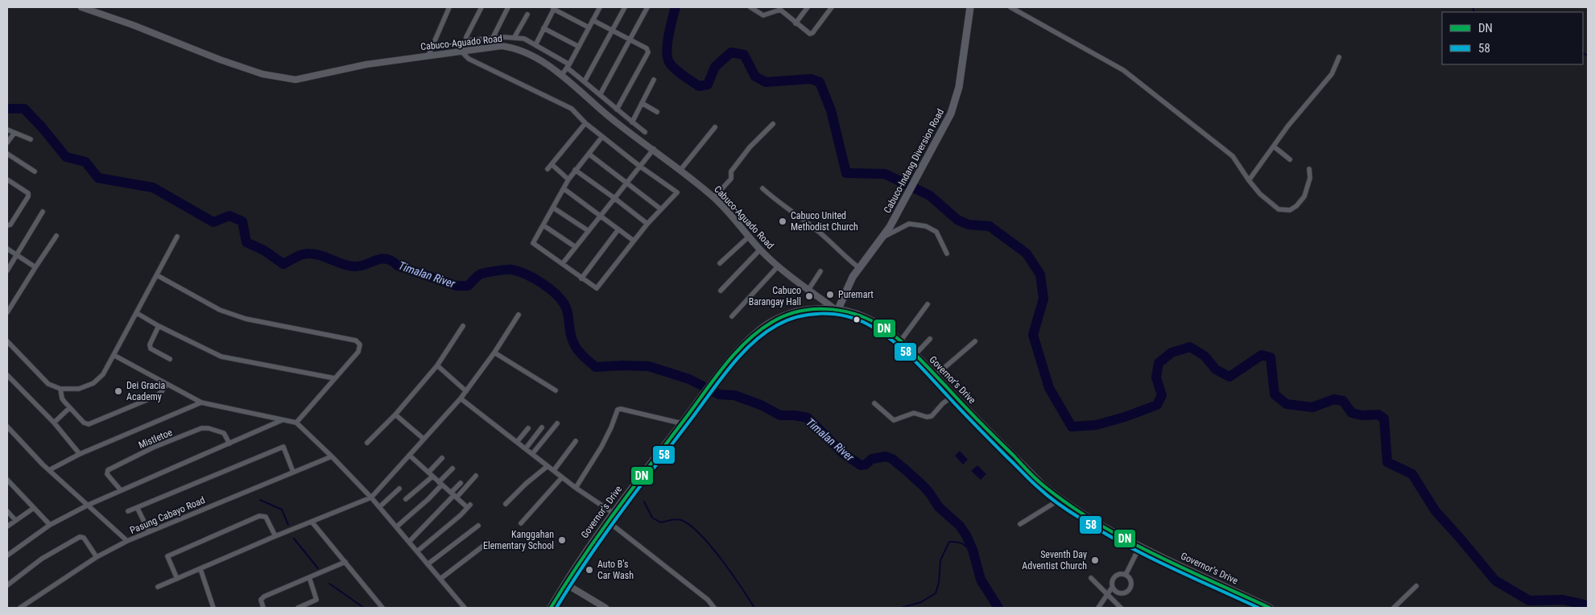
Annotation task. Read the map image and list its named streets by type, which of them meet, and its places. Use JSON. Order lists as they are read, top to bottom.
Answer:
{
  "streets": {
    "main road": ["Cabuco-Indang Diversion Road", "Governor's Drive"],
    "street": ["Cabuco-Aguado Road", "Mistletoe", "Pasung Cabayo Road"]
  },
  "crossings": [
    ["Cabuco-Aguado Road", "Cabuco-Indang Diversion Road"],
    ["Cabuco-Aguado Road", "Governor's Drive"],
    ["Cabuco-Indang Diversion Road", "Governor's Drive"]
  ],
  "water": ["Timalan River"],
  "places": [
    "Cabuco United Methodist Church",
    "Puremart",
    "Cabuco Barangay Hall",
    "Dei Gracia Academy",
    "Kanggahan Elementary School",
    "Seventh Day Adventist Church",
    "Auto B's Car Wash"
  ],
  "lines": ["transit line DN", "transit line 58"],
  "legend": ["DN", "58"]
}
